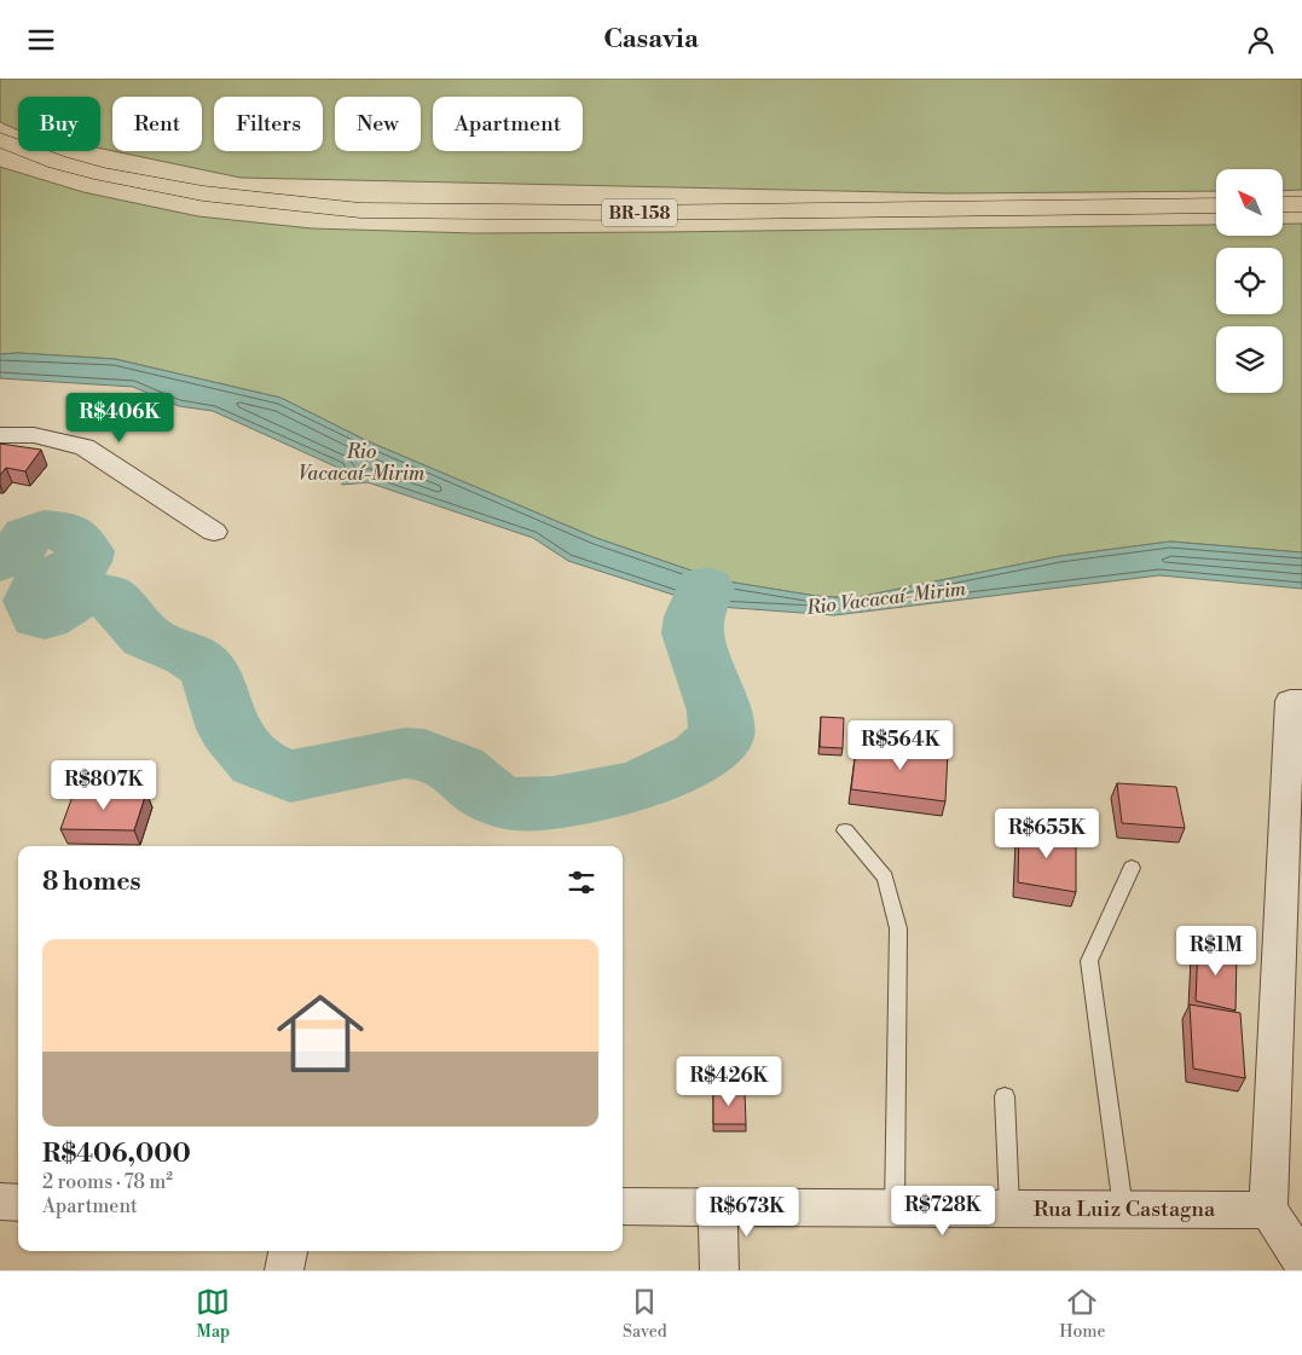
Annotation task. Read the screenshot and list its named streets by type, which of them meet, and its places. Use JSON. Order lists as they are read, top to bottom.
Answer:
{
  "streets": {
    "highway": ["BR-158"],
    "street": ["Rua Luiz Castagna"]
  },
  "water": ["Rio Vacacaí-Mirim"],
  "north": "top left",
  "page": {
    "header": "Casavia",
    "chip": [
      "Buy",
      "Rent",
      "Filters",
      "New",
      "Apartment"
    ],
    "price": [
      "R$406K",
      "R$564K",
      "R$807K",
      "R$655K",
      "R$1M",
      "R$426K",
      "R$728K",
      "R$673K"
    ],
    "heading": "8 homes",
    "list": [
      {
        "name": "R$406,000",
        "note": "2 rooms · 78 m² · Apartment"
      }
    ],
    "tabs": ["Map", "Saved", "Home"]
  }
}
